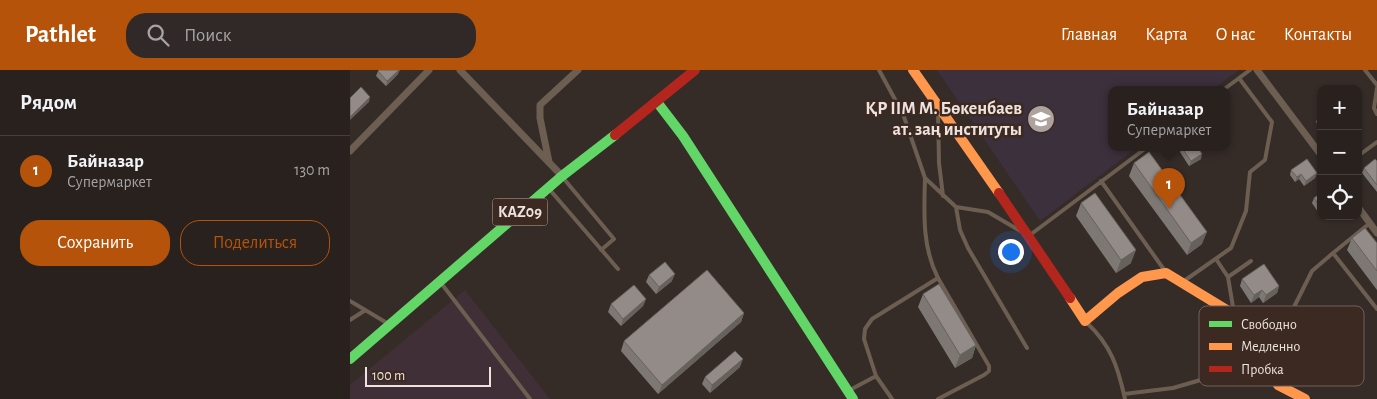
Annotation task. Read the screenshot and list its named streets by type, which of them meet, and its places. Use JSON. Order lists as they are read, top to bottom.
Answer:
{
  "streets": {
    "main road": ["KAZ09"]
  },
  "places": {
    "school or university": ["ҚР ІІМ М. Бөкенбаев ат. заң институты"]
  },
  "legend": ["Свободно", "Медленно", "Пробка"],
  "scale_bar": "100 m",
  "page": {
    "header": "Pathlet",
    "search": "Поиск",
    "nav": [
      "Главная",
      "Карта",
      "О нас",
      "Контакты"
    ],
    "heading": "Рядом",
    "map_buttons": ["+", "−"],
    "popup": ["Байназар", "Супермаркет"],
    "list": [
      {
        "mark": "1",
        "name": "Байназар",
        "note": "Супермаркет",
        "value": "130 m"
      }
    ],
    "pins": "1",
    "buttons": ["Сохранить", "Поделиться"],
    "scale": "100 m"
  }
}
